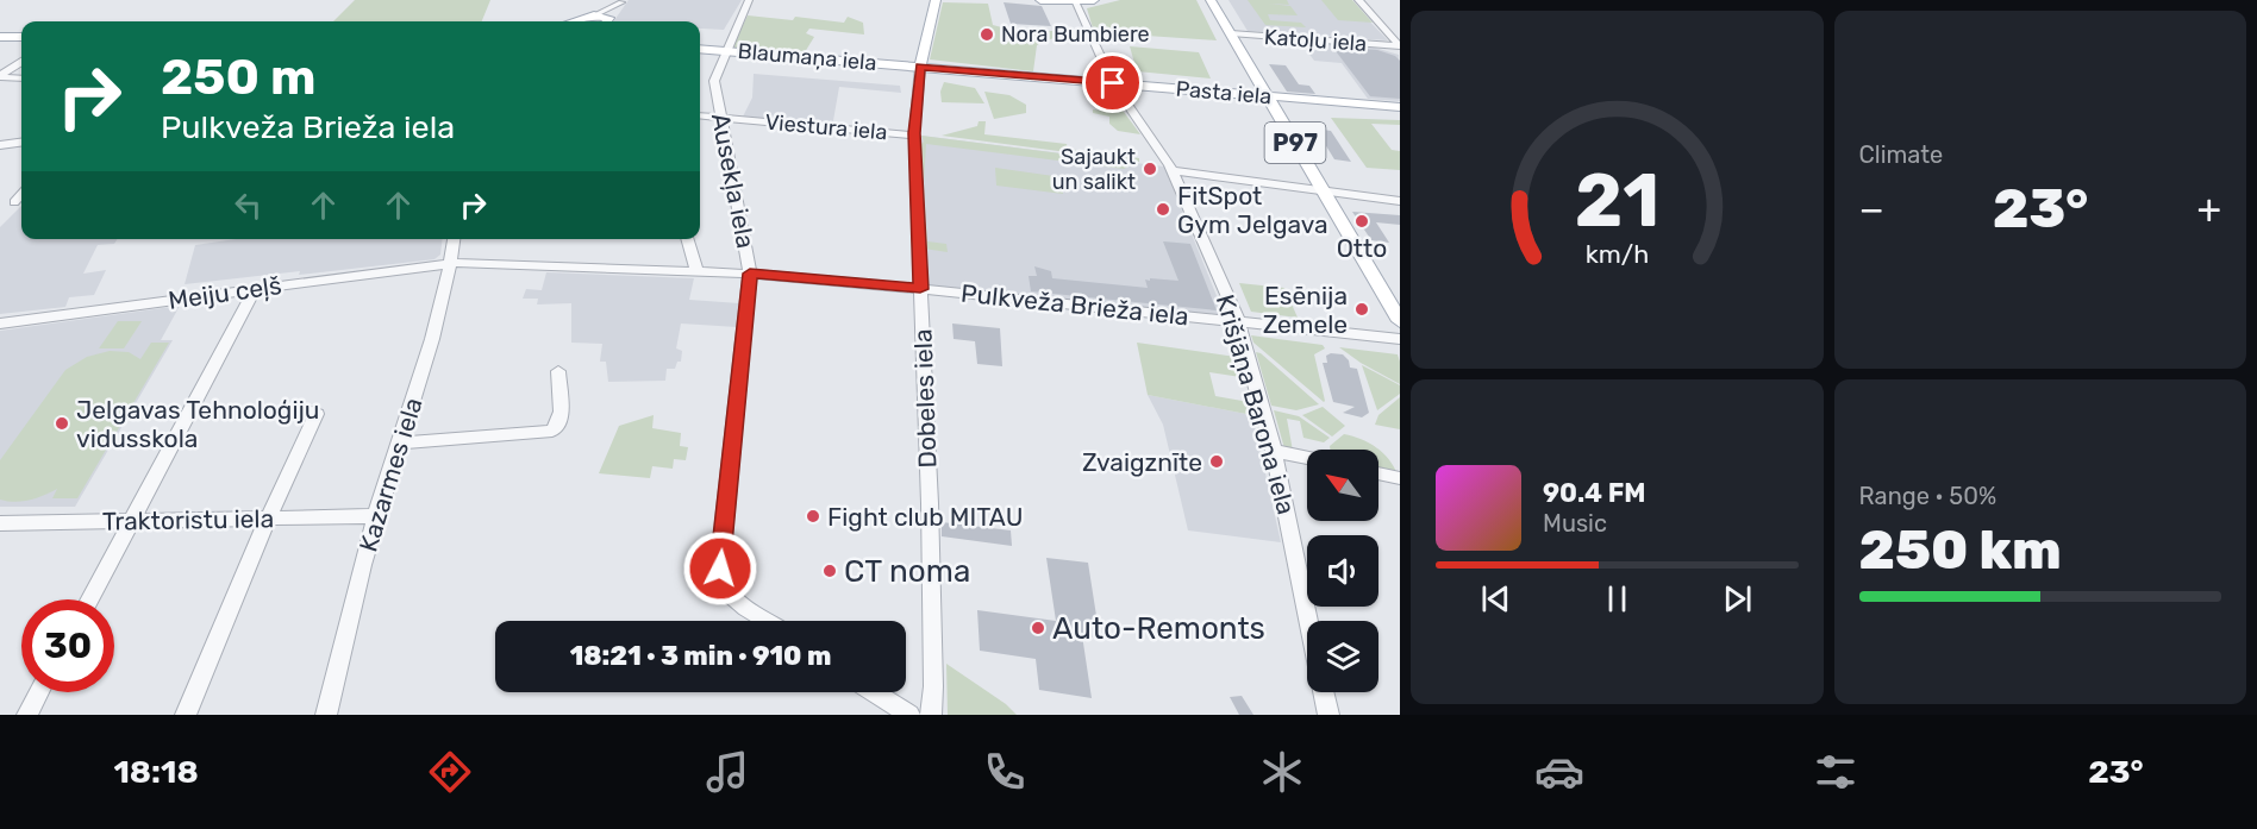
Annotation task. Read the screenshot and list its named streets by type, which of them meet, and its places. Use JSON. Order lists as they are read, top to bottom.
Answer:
{
  "streets": {
    "main road": [
      "Blaumaņa iela",
      "Pasta iela",
      "P97",
      "Dobeles iela"
    ],
    "street": [
      "Katoļu iela",
      "Viestura iela",
      "Ausekļa iela",
      "Meiju ceļš",
      "Pulkveža Brieža iela",
      "Krišjāņa Barona iela",
      "Kazarmes iela",
      "Traktoristu iela"
    ]
  },
  "crossings": [
    ["Katoļu iela", "P97"],
    ["Blaumaņa iela", "Pasta iela"],
    ["Blaumaņa iela", "Ausekļa iela"],
    ["Blaumaņa iela", "Dobeles iela"],
    ["Pasta iela", "P97"],
    ["Pasta iela", "Dobeles iela"],
    ["Pasta iela", "Krišjāņa Barona iela"],
    ["Viestura iela", "Ausekļa iela"],
    ["Viestura iela", "Dobeles iela"],
    ["Ausekļa iela", "Pulkveža Brieža iela"],
    ["Meiju ceļš", "Pulkveža Brieža iela"],
    ["Meiju ceļš", "Kazarmes iela"],
    ["Pulkveža Brieža iela", "Dobeles iela"],
    ["Pulkveža Brieža iela", "Krišjāņa Barona iela"],
    ["Pulkveža Brieža iela", "Kazarmes iela"],
    ["Kazarmes iela", "Traktoristu iela"]
  ],
  "places": [
    "Nora Bumbiere",
    "Sajaukt un salikt",
    "FitSpot Gym Jelgava",
    "Otto",
    "Esēnija Zemele",
    "Jelgavas Tehnoloģiju vidusskola",
    "Zvaigznīte",
    "Fight club MITAU",
    "CT noma",
    "Auto-Remonts"
  ],
  "north": "top left",
  "page": {
    "tile": [
      "Climate",
      ["Range · 50%", "250 km"]
    ],
    "turn": ["250 m", "Pulkveža Brieža iela"],
    "heat": ["−", "23°", "+"],
    "song": ["90.4 FM", "Music"],
    "limit": "30",
    "trip": "18:21 · 3 min · 910 m",
    "tabs": ["18:18", "23°"],
    "gauge": ["21", "km/h"]
  }
}
